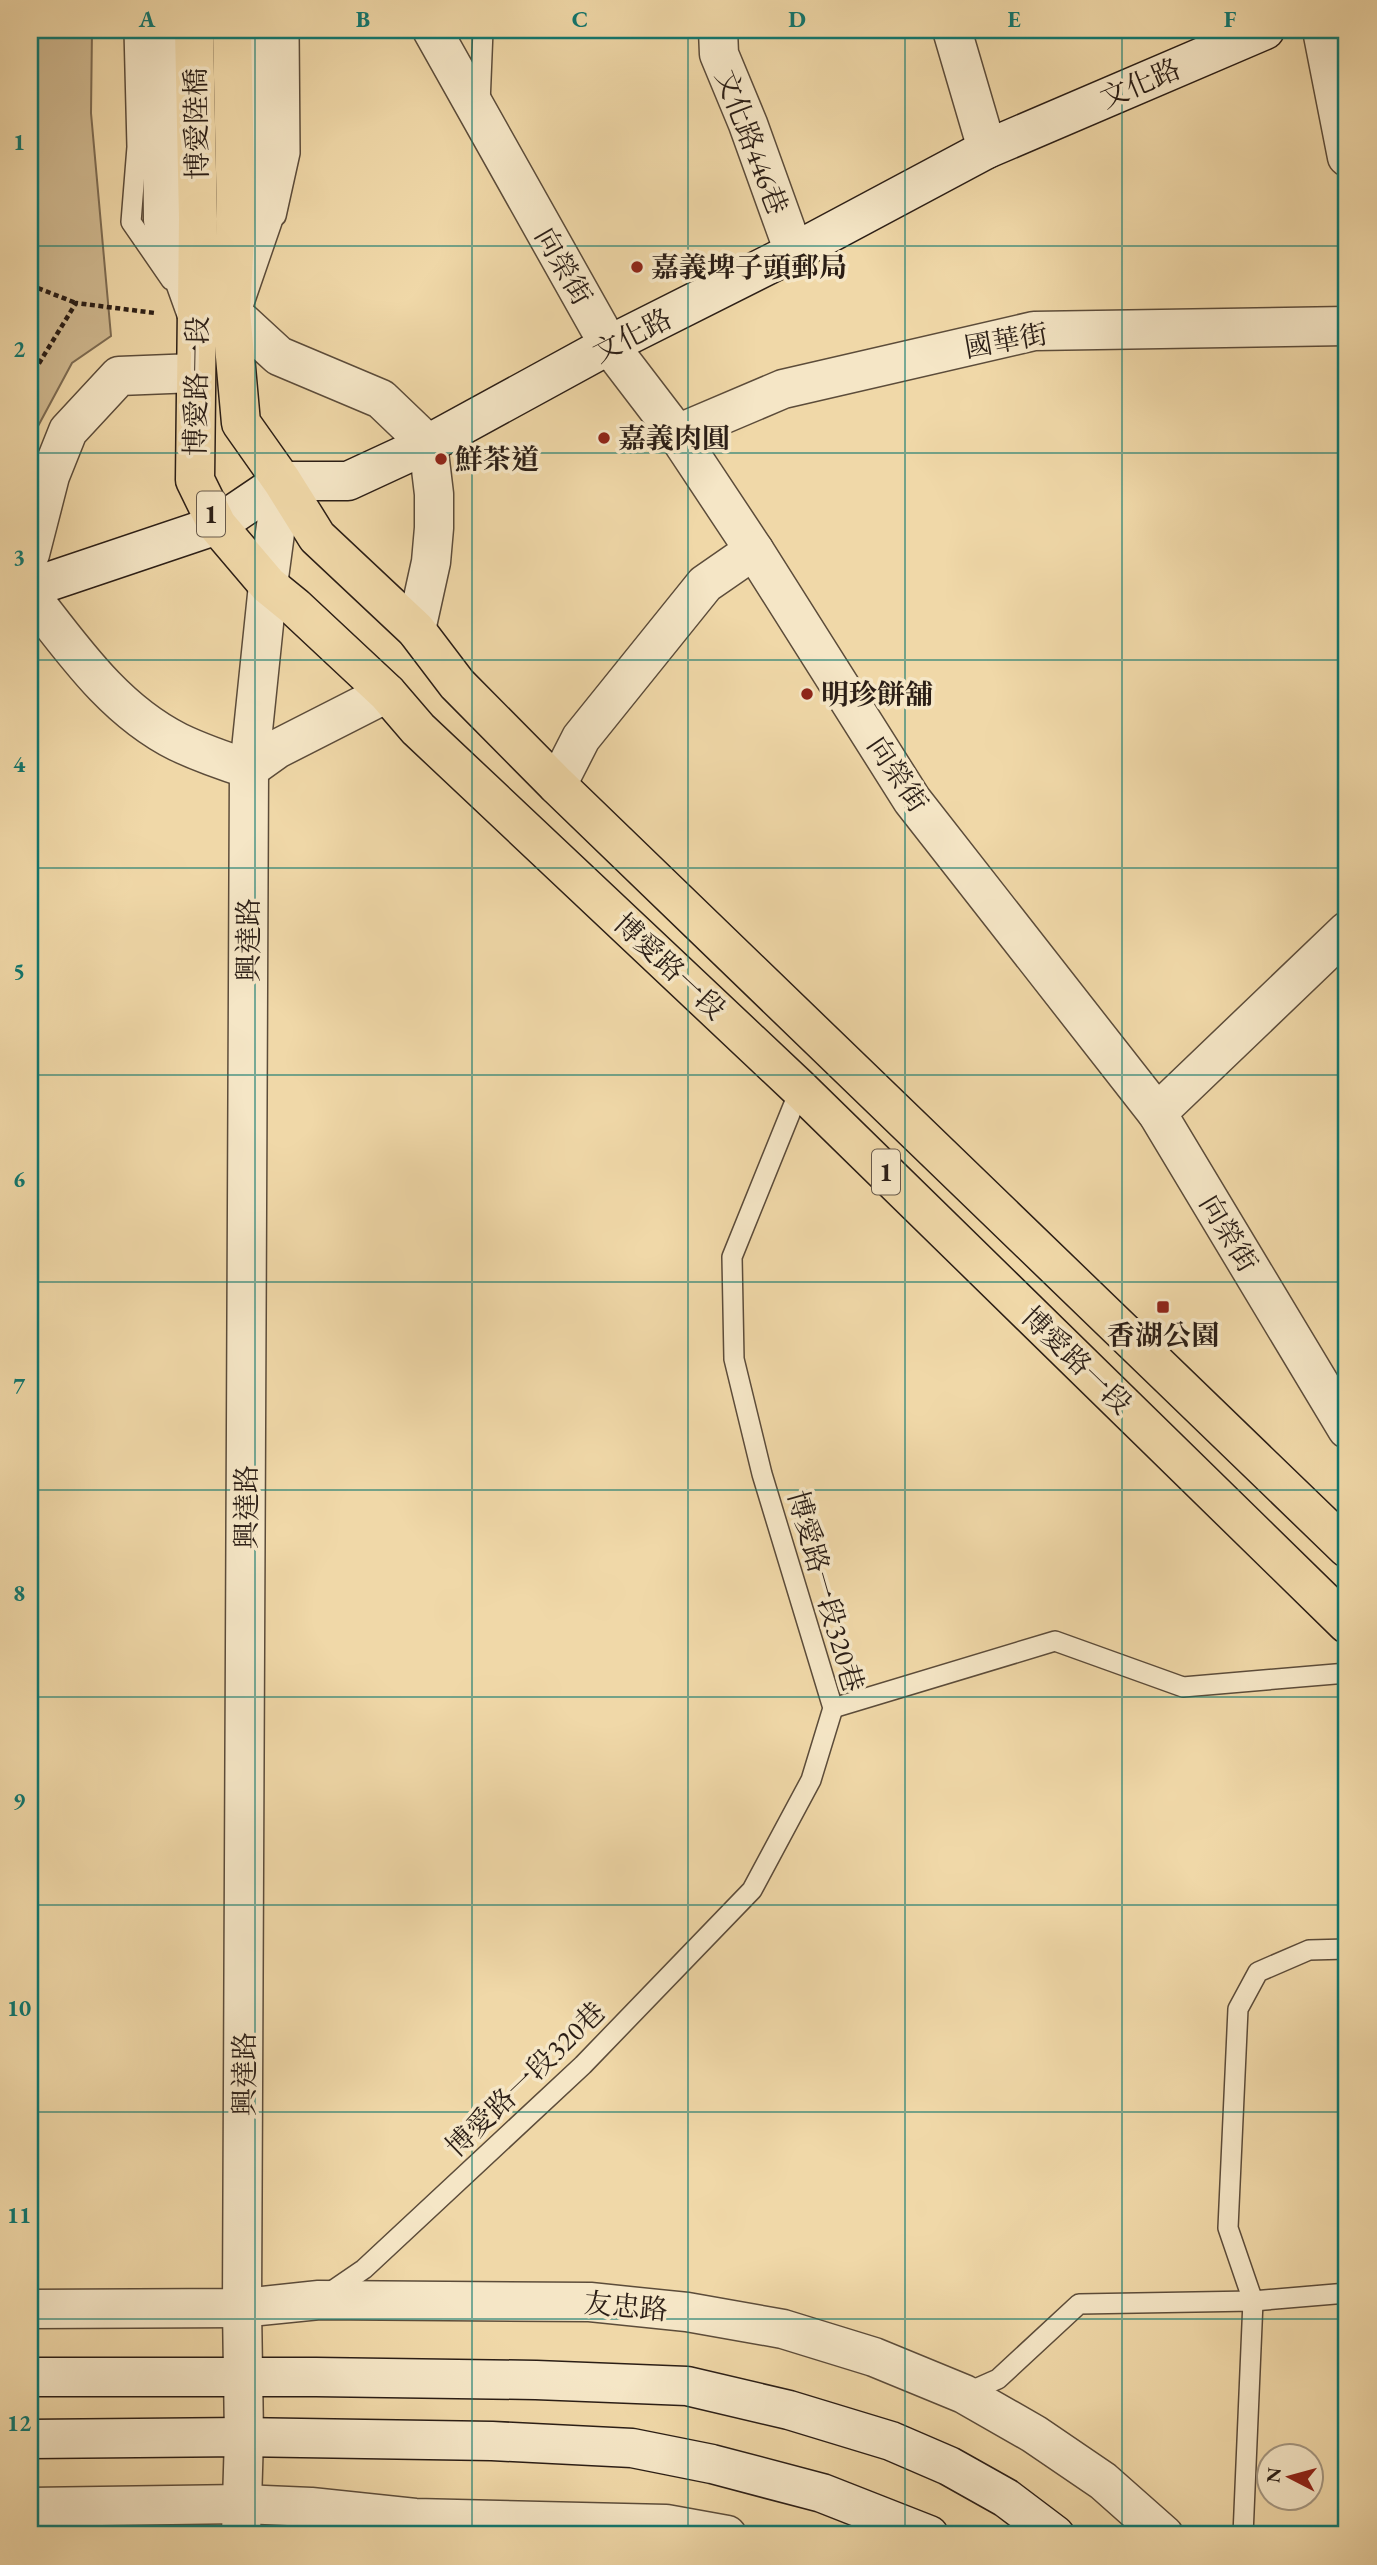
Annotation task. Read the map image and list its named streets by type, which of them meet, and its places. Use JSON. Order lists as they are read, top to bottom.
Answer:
{
  "streets": {
    "main road": ["博愛陸橋", "博愛路一段", "1"],
    "street": [
      "文化路",
      "文化路446巷",
      "向榮街",
      "國華街",
      "興達路",
      "友忠路"
    ],
    "lane": ["博愛路一段320巷"]
  },
  "crossings": [
    ["文化路", "文化路446巷"],
    ["文化路", "向榮街"],
    ["文化路", "博愛路一段"],
    ["文化路", "興達路"],
    ["博愛陸橋", "博愛路一段"],
    ["向榮街", "國華街"],
    ["博愛路一段", "興達路"],
    ["博愛路一段", "博愛路一段320巷"],
    ["興達路", "友忠路"],
    ["博愛路一段320巷", "友忠路"]
  ],
  "places": {
    "other": [
      "嘉義埤子頭郵局",
      "嘉義肉圓",
      "鮮茶道",
      "明珍餅舖"
    ],
    "transit": ["香湖公園"]
  },
  "north": "left",
  "grid": {
    "columns": [
      "A",
      "B",
      "C",
      "D",
      "E",
      "F"
    ],
    "rows": [
      "1",
      "2",
      "3",
      "4",
      "5",
      "6",
      "7",
      "8",
      "9",
      "10",
      "11",
      "12"
    ]
  }
}
